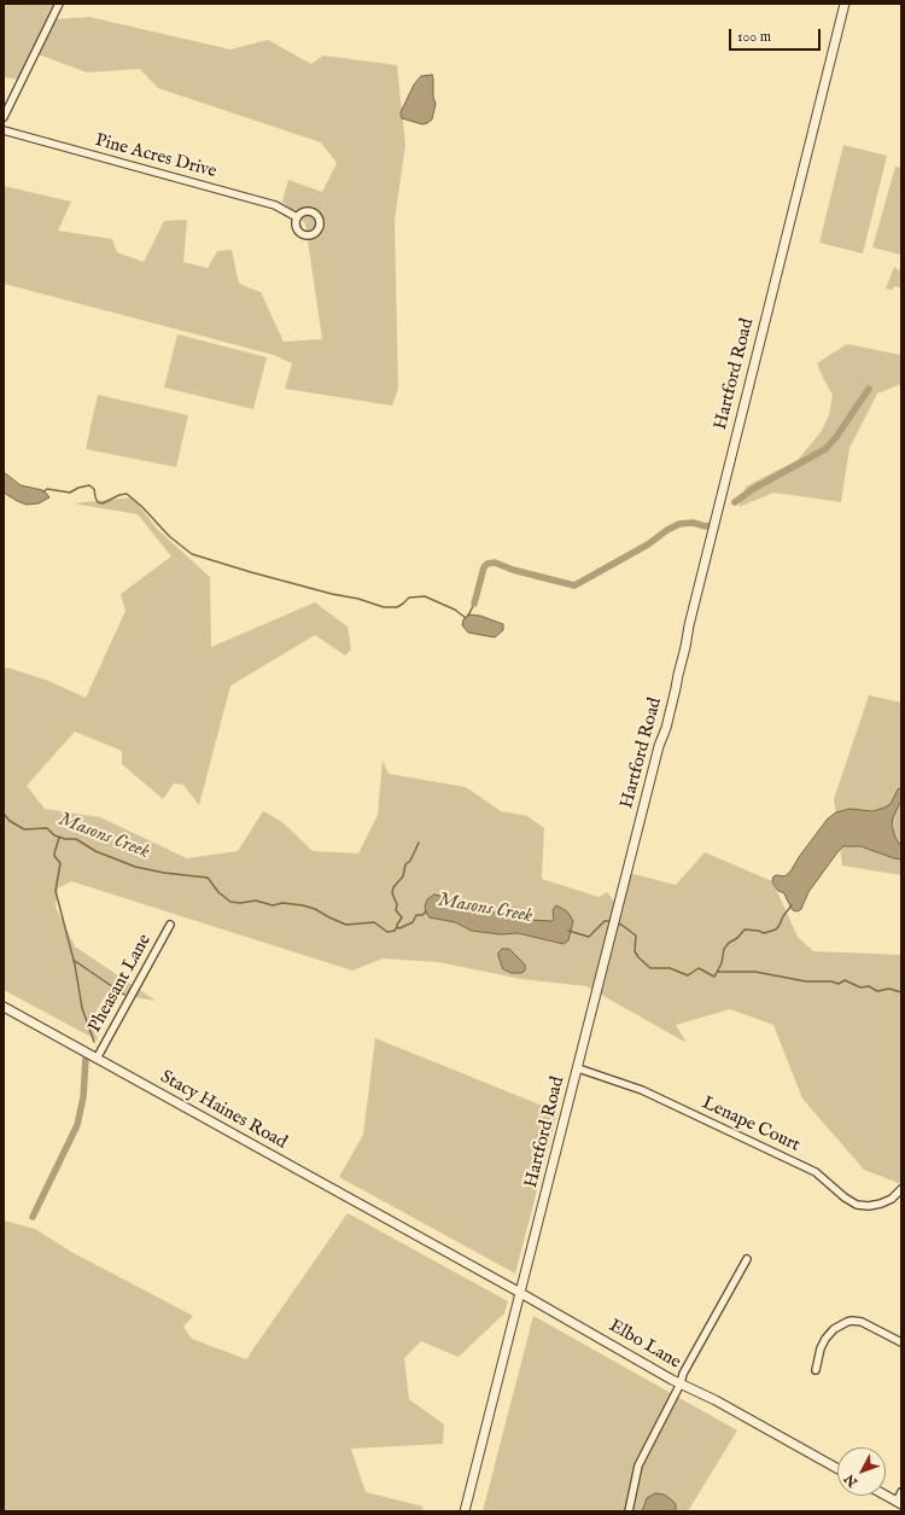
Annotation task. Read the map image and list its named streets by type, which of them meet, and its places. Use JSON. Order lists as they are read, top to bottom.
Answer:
{
  "streets": {
    "street": [
      "Pine Acres Drive",
      "Hartford Road",
      "Pheasant Lane",
      "Stacy Haines Road",
      "Lenape Court",
      "Elbo Lane"
    ]
  },
  "crossings": [
    ["Hartford Road", "Lenape Court"],
    ["Hartford Road", "Elbo Lane"],
    ["Pheasant Lane", "Stacy Haines Road"],
    ["Stacy Haines Road", "Elbo Lane"]
  ],
  "water": ["Masons Creek"],
  "scale_bar": "100 m",
  "north": "bottom left"
}
